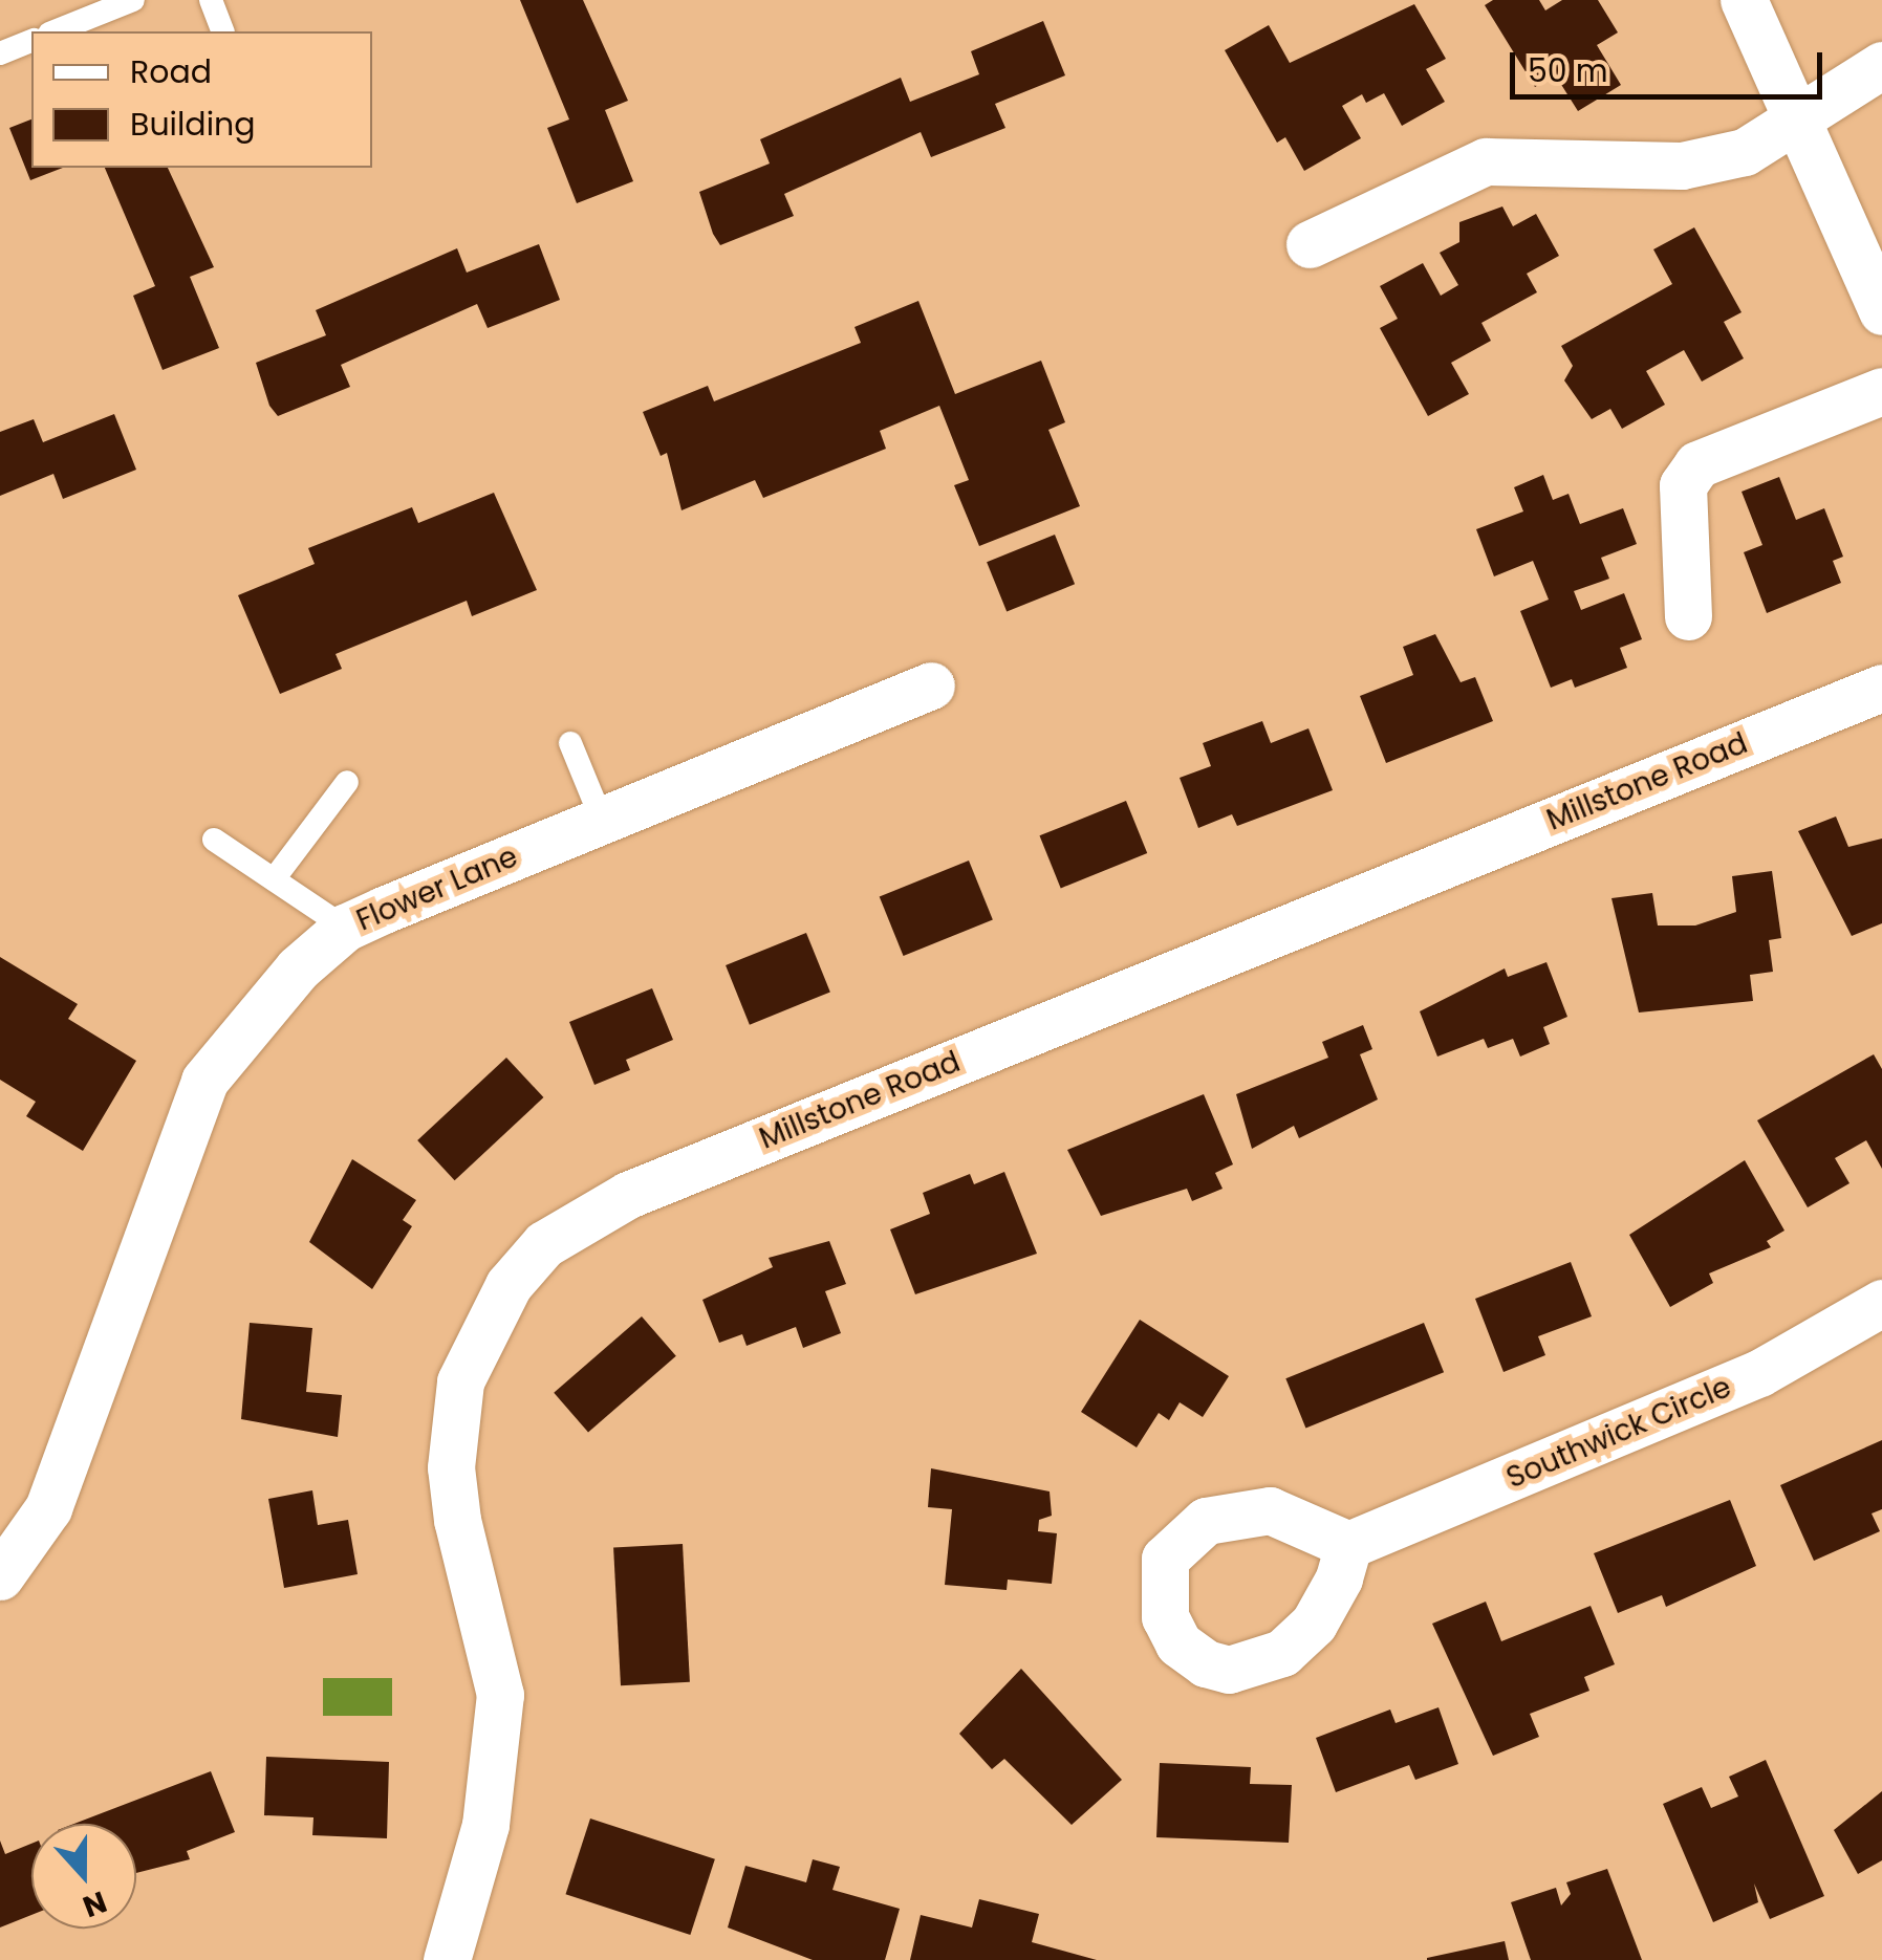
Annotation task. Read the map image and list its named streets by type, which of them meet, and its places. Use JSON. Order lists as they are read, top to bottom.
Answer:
{
  "streets": {
    "street": ["Millstone Road", "Flower Lane", "Southwick Circle"]
  },
  "legend": ["Road", "Building"],
  "scale_bar": "50 m",
  "north": "bottom"
}
